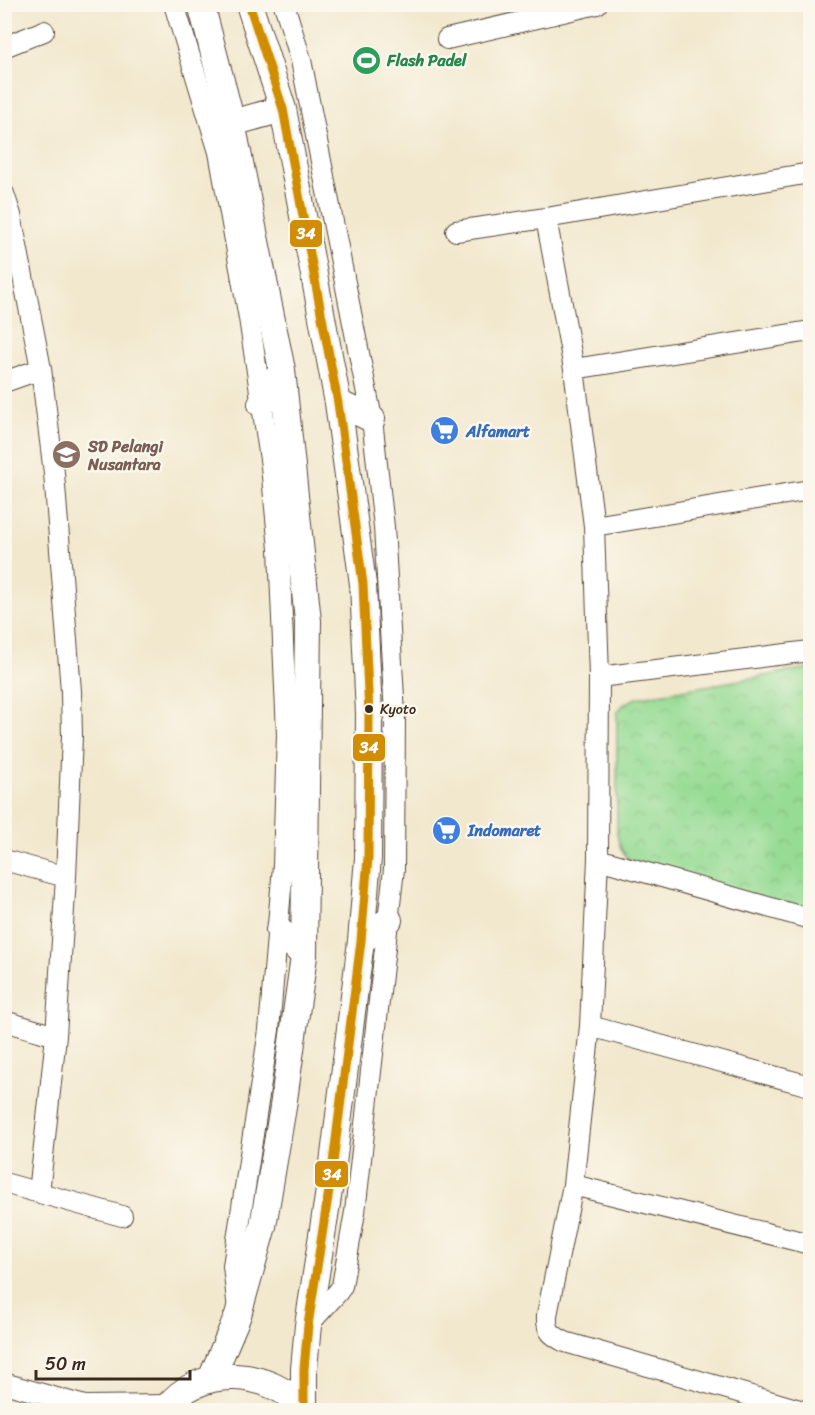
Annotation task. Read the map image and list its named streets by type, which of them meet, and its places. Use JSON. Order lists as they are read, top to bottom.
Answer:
{
  "places": {
    "sports": ["Flash Padel"],
    "supermarket": ["Alfamart", "Indomaret"],
    "school or university": ["SD Pelangi Nusantara"],
    "other": ["Kyoto"]
  },
  "lines": ["transit line 34"],
  "scale_bar": "50 m"
}
